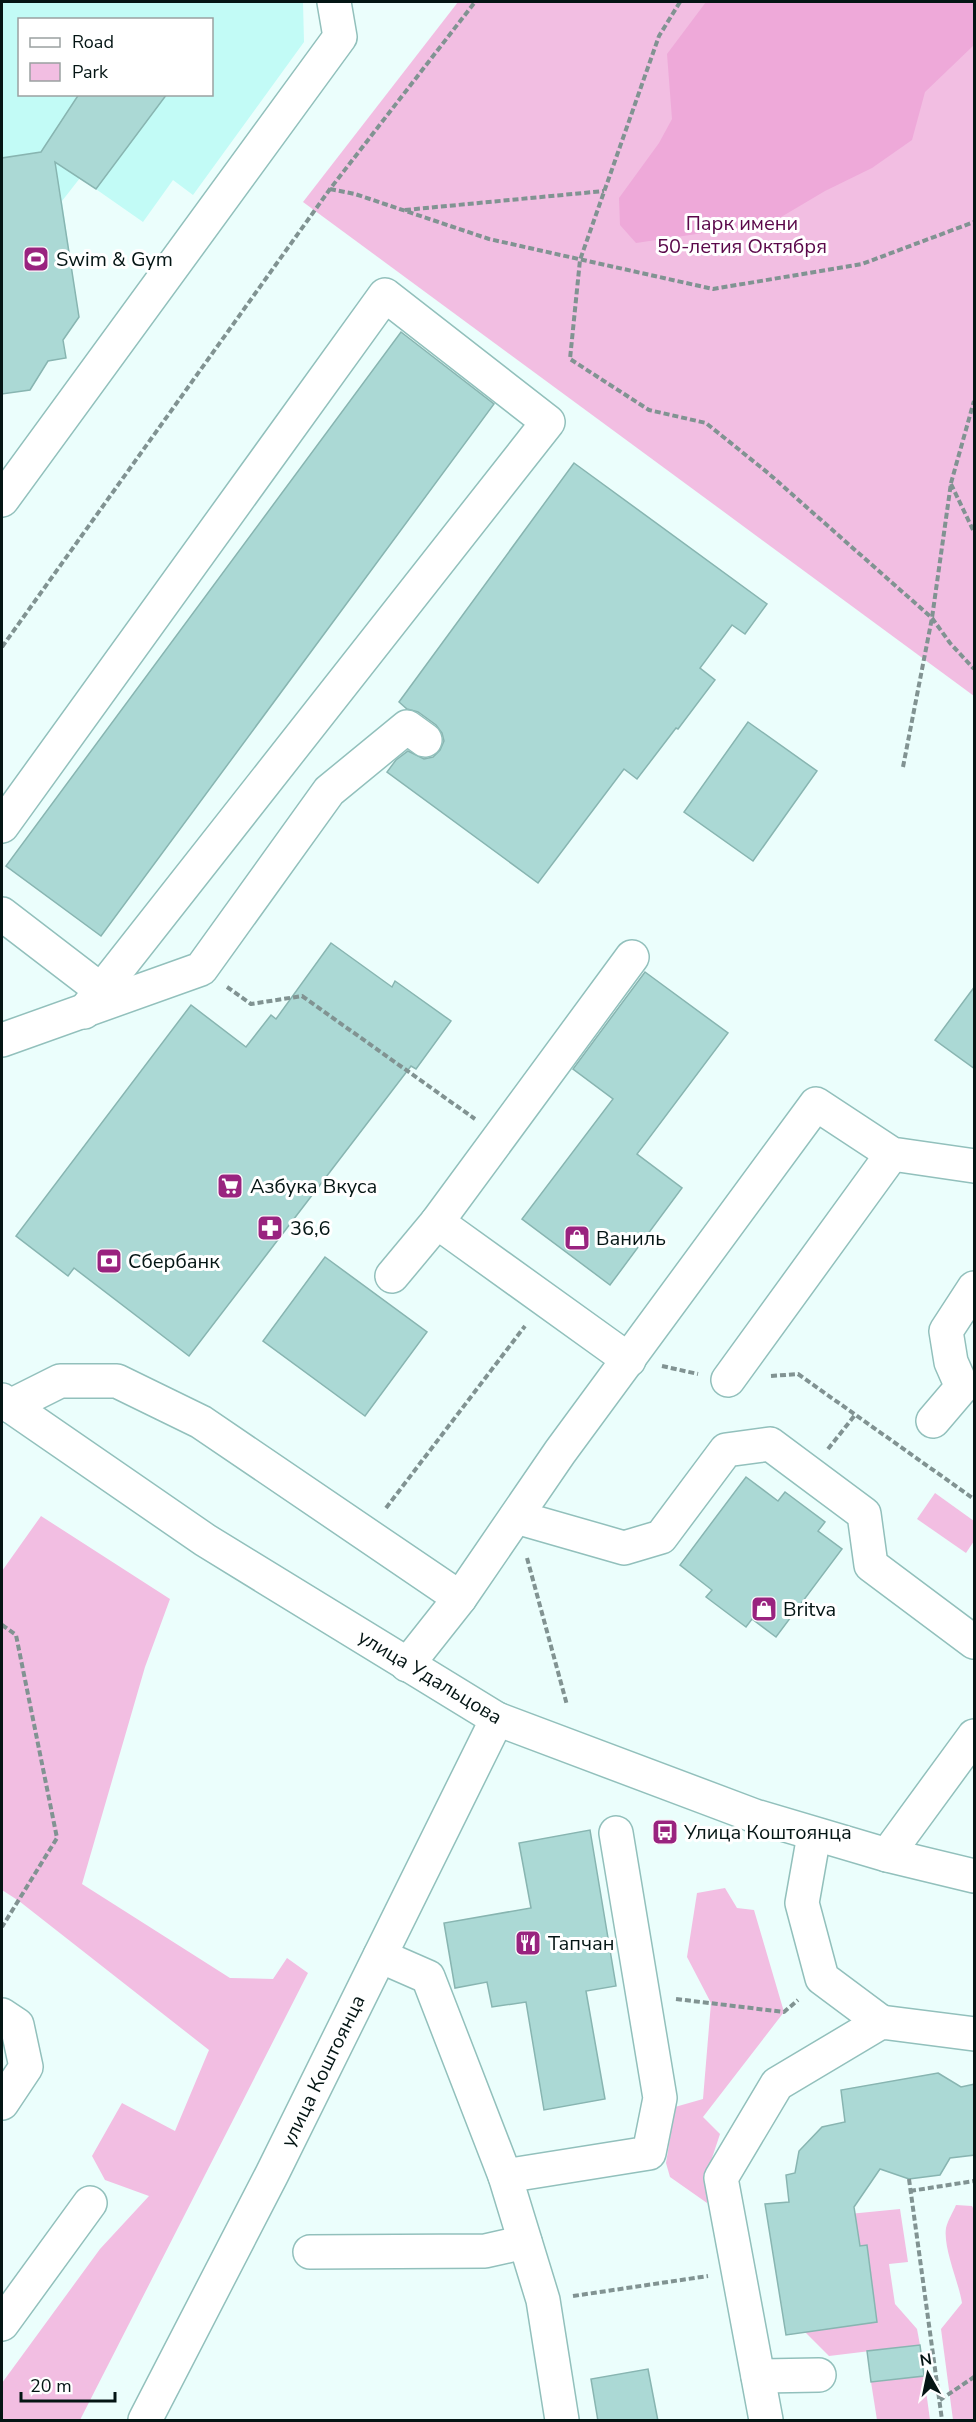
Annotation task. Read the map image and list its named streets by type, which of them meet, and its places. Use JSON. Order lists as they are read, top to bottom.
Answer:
{
  "streets": {
    "street": ["улица Удальцова", "улица Коштоянца"]
  },
  "crossings": [
    ["улица Удальцова", "улица Коштоянца"]
  ],
  "parks": ["Парк имени 50-летия Октября"],
  "places": {
    "sports": ["Swim & Gym"],
    "supermarket": ["Азбука Вкуса"],
    "pharmacy": ["36,6"],
    "shop": ["Ваниль", "Britva"],
    "bank": ["Сбербанк"],
    "bus stop": ["Улица Коштоянца"],
    "restaurant": ["Тапчан"]
  },
  "legend": ["Road", "Park"],
  "scale_bar": "20 m",
  "north": "top"
}
